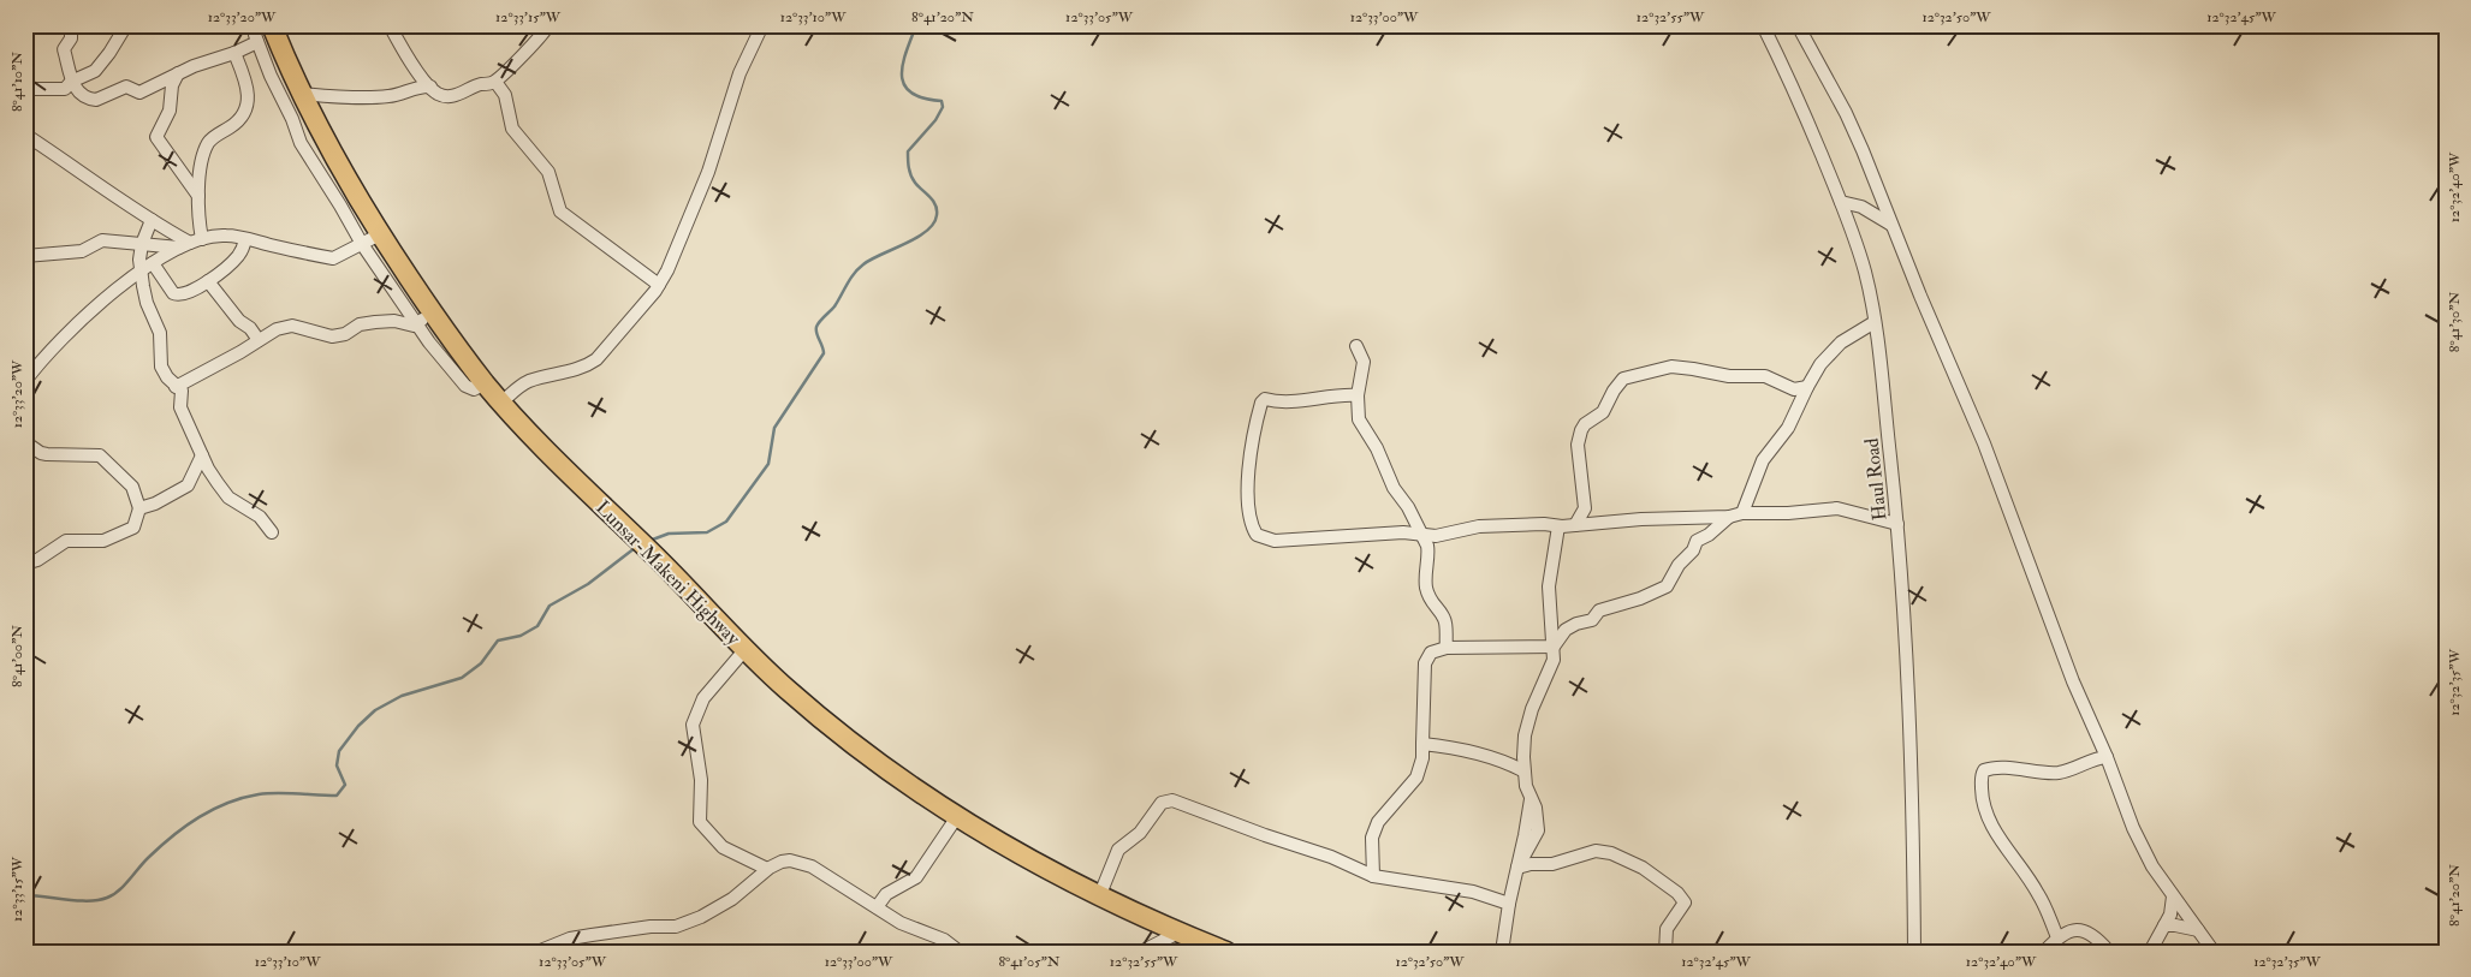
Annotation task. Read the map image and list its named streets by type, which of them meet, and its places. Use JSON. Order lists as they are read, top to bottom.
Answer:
{
  "streets": {
    "main road": ["Lunsar-Makeni Highway"],
    "street": ["Haul Road"]
  },
  "coordinates": [
    "12°33'20\"W",
    "12°33'15\"W",
    "12°33'10\"W",
    "8°41'20\"N",
    "12°33'05\"W",
    "12°33'00\"W",
    "12°32'55\"W",
    "12°32'50\"W",
    "12°32'45\"W",
    "8°41'10\"N",
    "12°32'40\"W",
    "8°41'30\"N",
    "8°41'00\"N",
    "12°32'35\"W",
    "8°41'05\"N"
  ]
}
